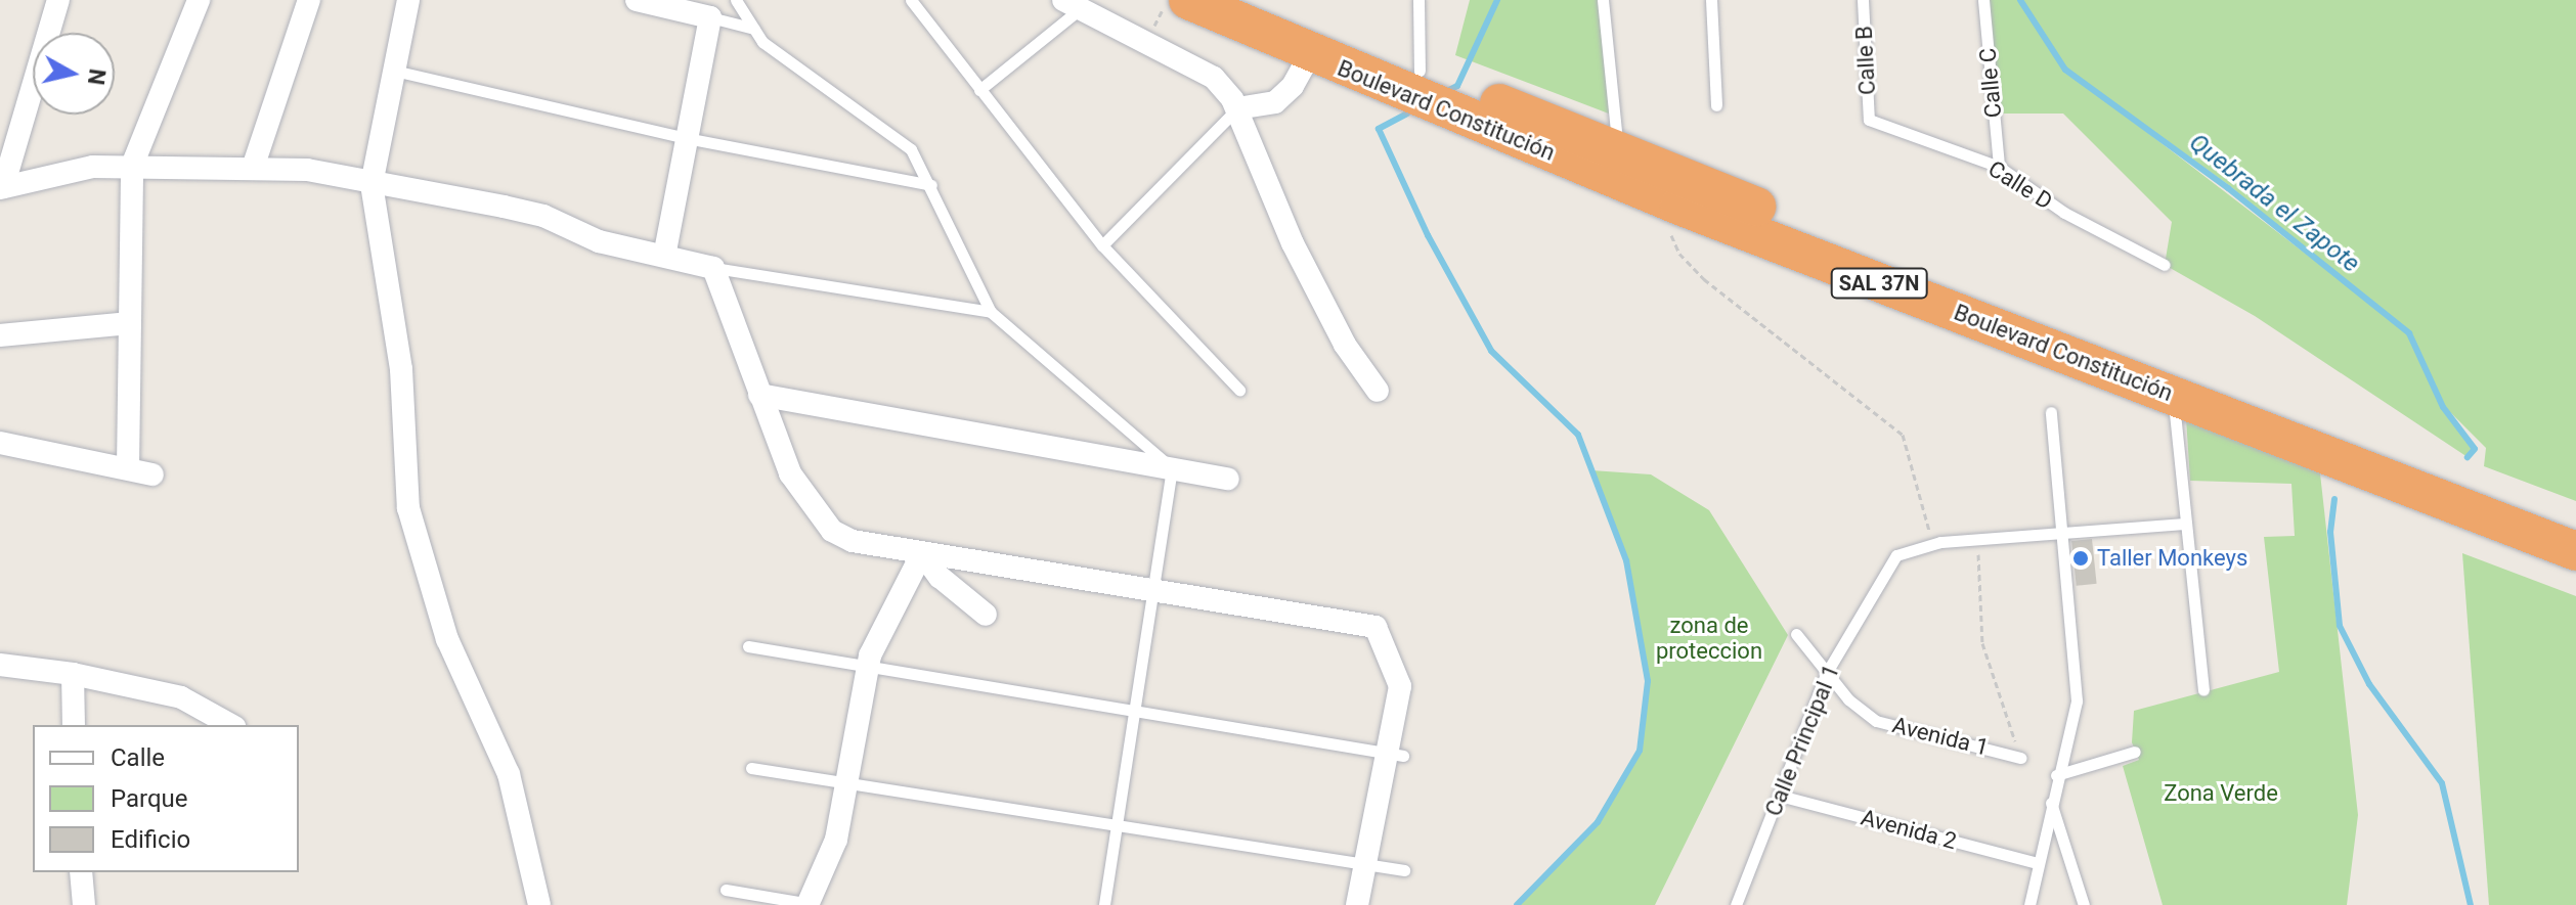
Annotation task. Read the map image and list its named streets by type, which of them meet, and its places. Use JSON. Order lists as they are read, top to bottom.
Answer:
{
  "streets": {
    "highway": ["Boulevard Constitución", "SAL 37N"],
    "lane": [
      "Calle B",
      "Calle C",
      "Calle D",
      "Avenida 1",
      "Calle Principal 1",
      "Avenida 2"
    ]
  },
  "crossings": [
    ["Calle B", "Calle D"],
    ["Calle C", "Calle D"],
    ["Avenida 1", "Calle Principal 1"],
    ["Calle Principal 1", "Avenida 2"]
  ],
  "water": ["Quebrada el Zapote"],
  "parks": ["zona de proteccion", "Zona Verde"],
  "places": ["Taller Monkeys"],
  "legend": ["Calle", "Parque", "Edificio"],
  "north": "right"
}
